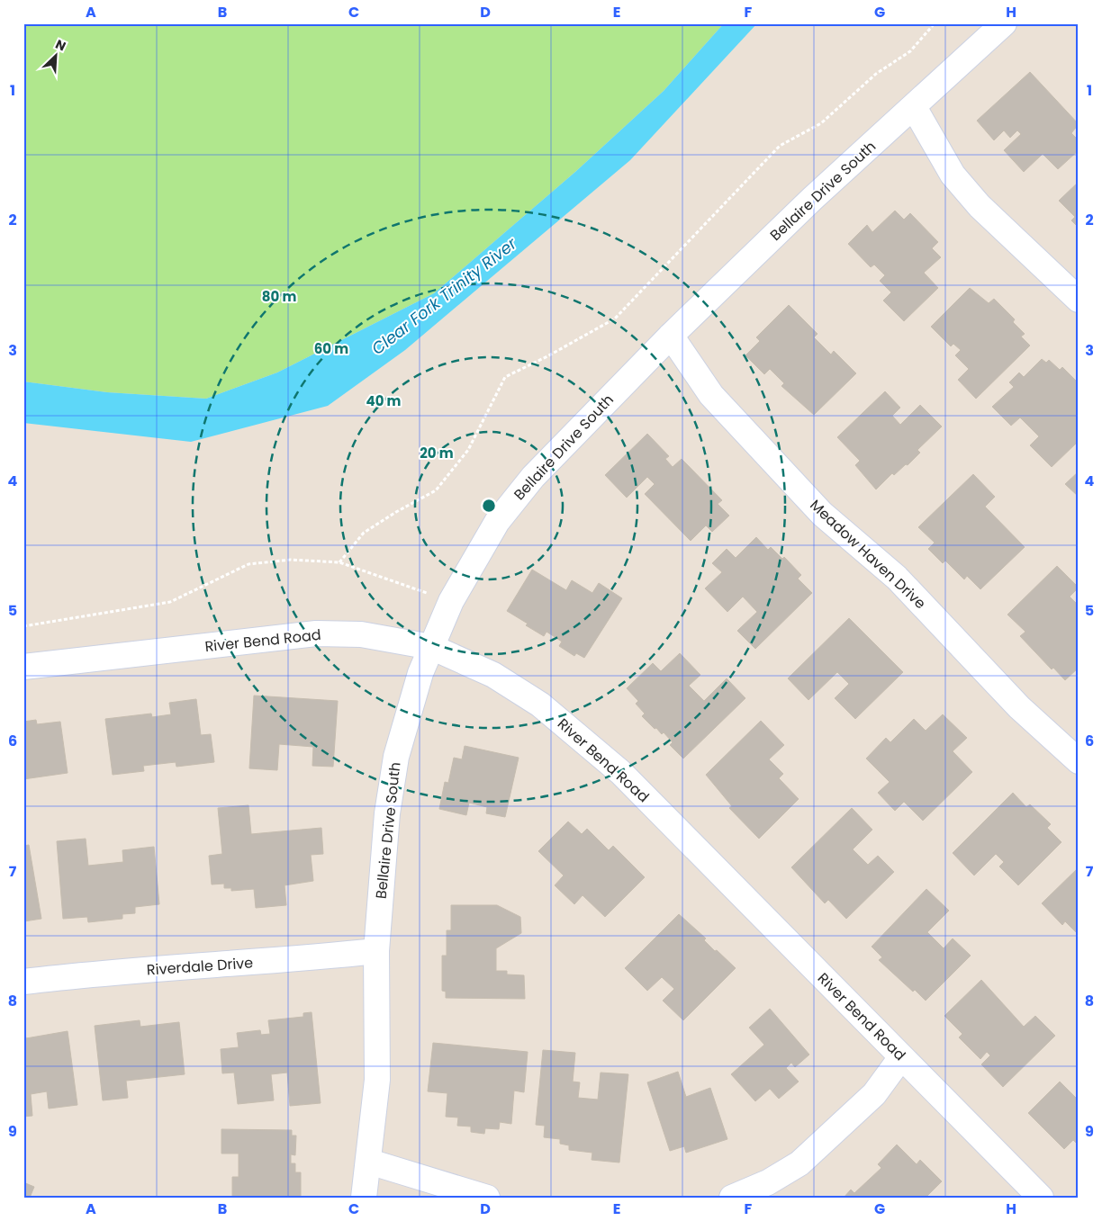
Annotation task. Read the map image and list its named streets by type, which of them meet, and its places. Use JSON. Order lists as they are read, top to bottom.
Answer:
{
  "streets": {
    "street": [
      "Bellaire Drive South",
      "Meadow Haven Drive",
      "River Bend Road",
      "Riverdale Drive"
    ]
  },
  "crossings": [
    ["Bellaire Drive South", "Meadow Haven Drive"],
    ["Bellaire Drive South", "River Bend Road"],
    ["Bellaire Drive South", "Riverdale Drive"]
  ],
  "water": ["Clear Fork Trinity River"],
  "north": "top right",
  "grid": {
    "columns": [
      "A",
      "B",
      "C",
      "D",
      "E",
      "F",
      "G",
      "H"
    ],
    "rows": [
      "1",
      "2",
      "3",
      "4",
      "5",
      "6",
      "7",
      "8",
      "9"
    ]
  },
  "rings": [
    "80 m",
    "60 m",
    "40 m",
    "20 m"
  ]
}
